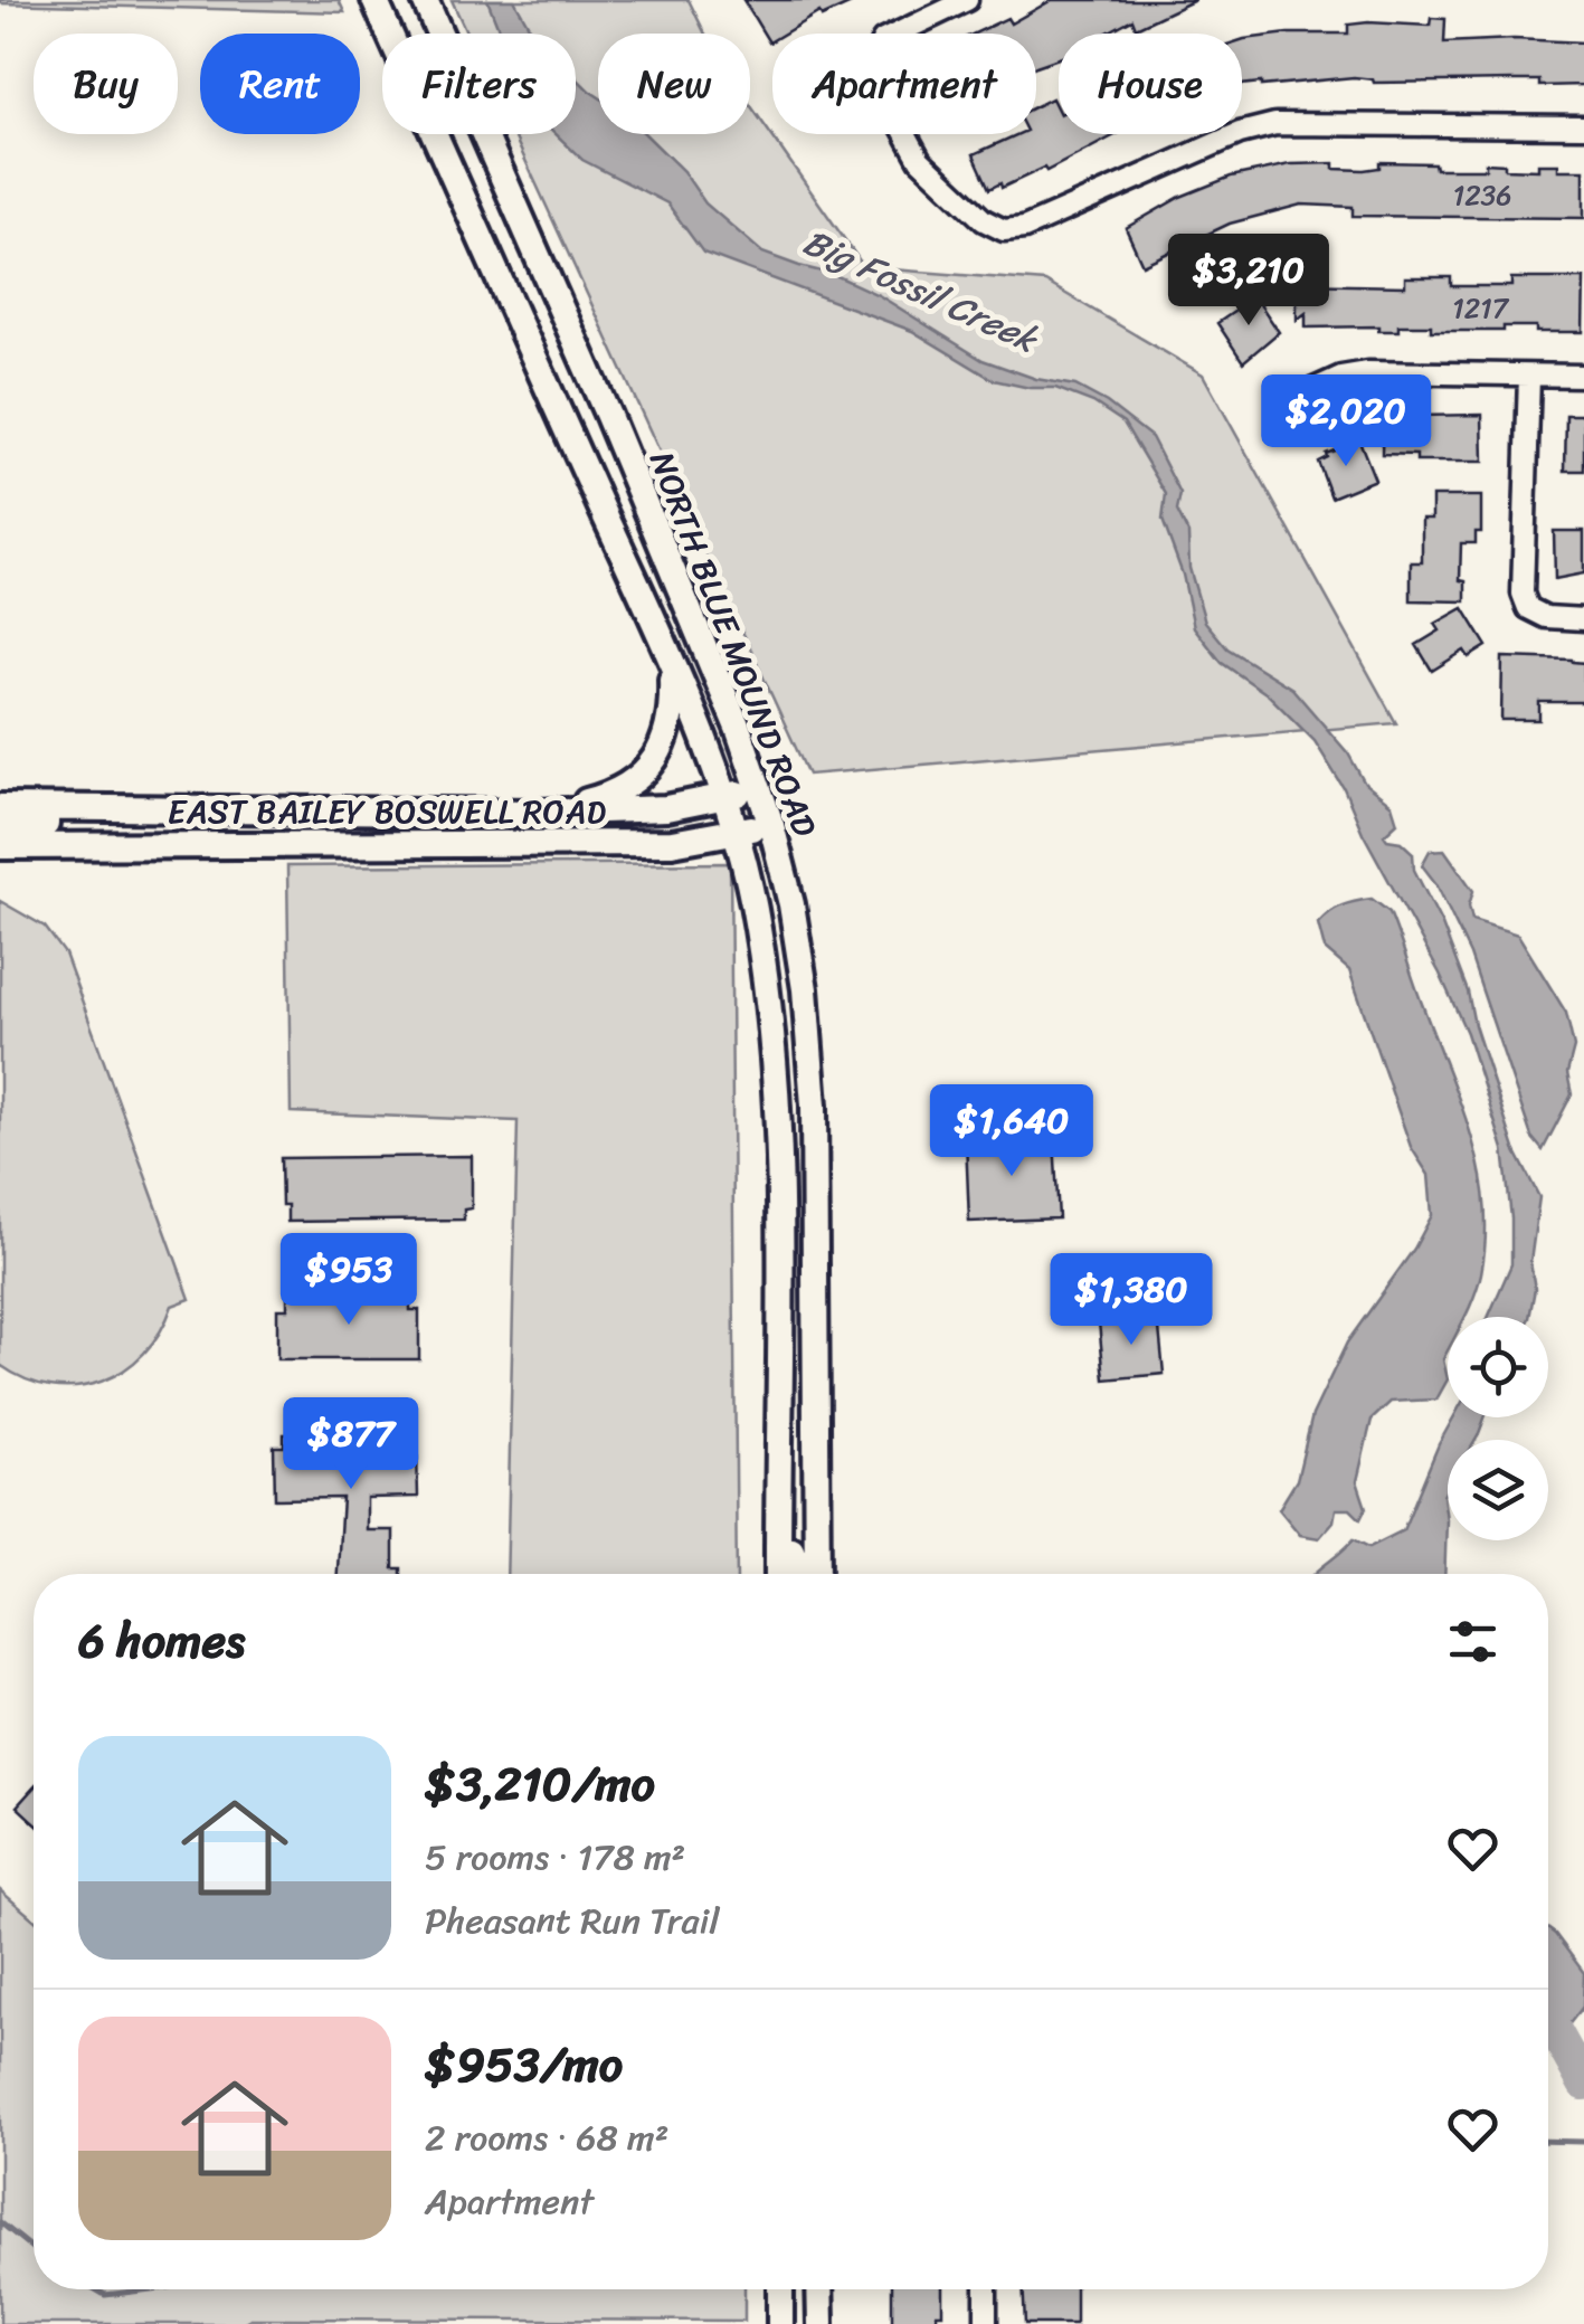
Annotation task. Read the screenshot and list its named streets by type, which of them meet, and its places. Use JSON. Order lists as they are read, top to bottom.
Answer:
{
  "streets": {
    "main road": ["NORTH BLUE MOUND ROAD", "EAST BAILEY BOSWELL ROAD"]
  },
  "crossings": [
    ["NORTH BLUE MOUND ROAD", "EAST BAILEY BOSWELL ROAD"]
  ],
  "water": ["Big Fossil Creek"],
  "house_numbers": ["1236", "1217"],
  "page": {
    "chip": [
      "Buy",
      "Rent",
      "Filters",
      "New",
      "Apartment",
      "House"
    ],
    "price": [
      "$3,210",
      "$2,020",
      "$1,640",
      "$953",
      "$1,380",
      "$877"
    ],
    "heading": "6 homes",
    "list": [
      {
        "name": "$3,210/mo",
        "note": "5 rooms · 178 m² · Pheasant Run Trail"
      },
      {
        "name": "$953/mo",
        "note": "2 rooms · 68 m² · Apartment"
      }
    ]
  }
}
